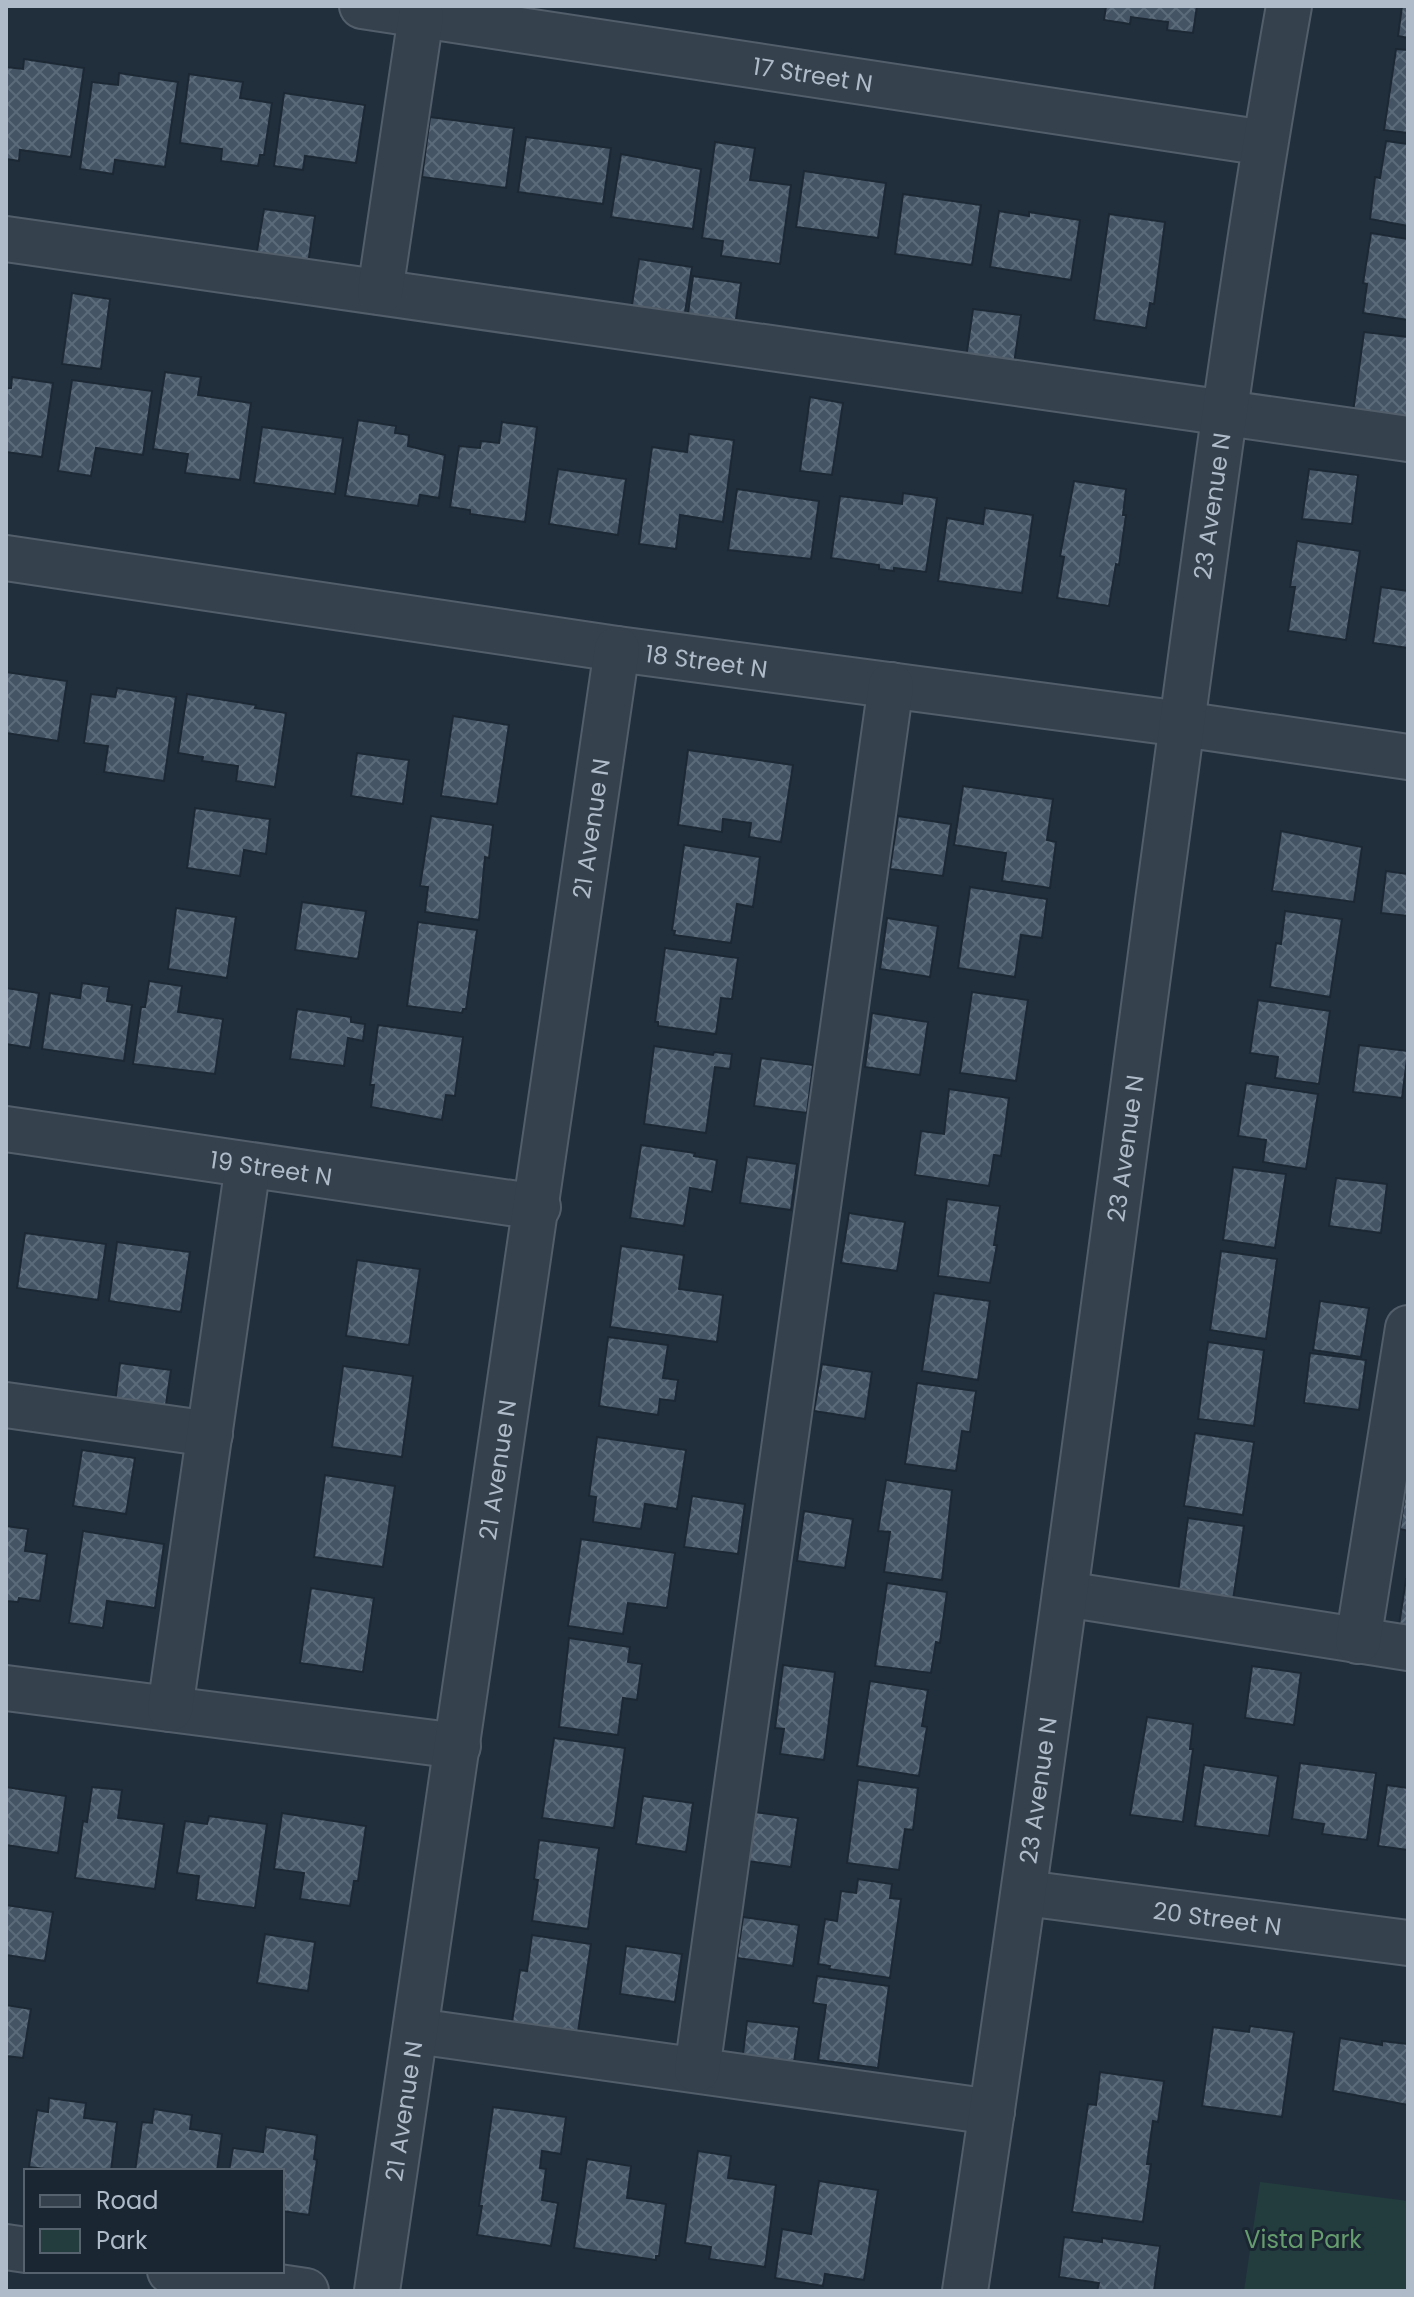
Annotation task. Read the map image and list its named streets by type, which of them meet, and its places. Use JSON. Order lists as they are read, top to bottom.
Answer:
{
  "streets": {
    "street": [
      "17 Street N",
      "23 Avenue N",
      "18 Street N",
      "21 Avenue N",
      "19 Street N",
      "20 Street N"
    ]
  },
  "crossings": [
    ["17 Street N", "23 Avenue N"],
    ["23 Avenue N", "18 Street N"],
    ["23 Avenue N", "20 Street N"],
    ["18 Street N", "21 Avenue N"],
    ["21 Avenue N", "19 Street N"]
  ],
  "parks": ["Vista Park"],
  "legend": ["Road", "Park"]
}
